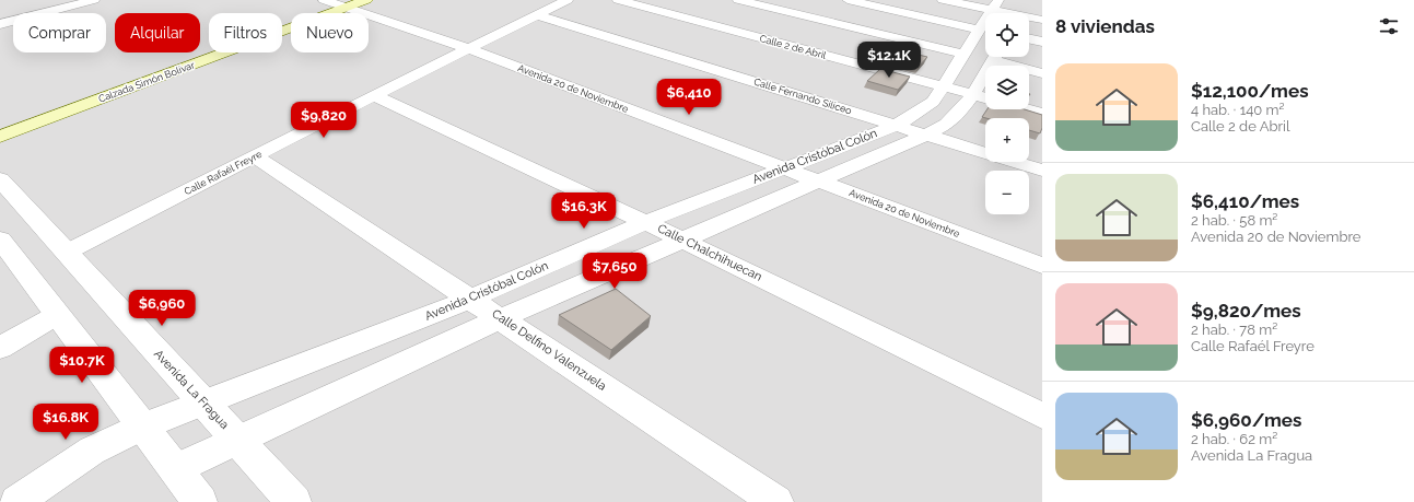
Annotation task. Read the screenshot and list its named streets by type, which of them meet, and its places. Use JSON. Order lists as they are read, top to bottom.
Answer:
{
  "streets": {
    "main road": ["Calzada Simón Bolívar"],
    "street": [
      "Calle 2 de Abril",
      "Avenida 20 de Noviembre",
      "Calle Fernando Silíceo",
      "Avenida Cristóbal Colón",
      "Calle Rafaél Freyre",
      "Calle Chalchihuecan",
      "Calle Delfino Valenzuela",
      "Avenida La Fragua"
    ]
  },
  "crossings": [
    ["Calle 2 de Abril", "Avenida Cristóbal Colón"],
    ["Calzada Simón Bolívar", "Avenida 20 de Noviembre"],
    ["Avenida 20 de Noviembre", "Avenida Cristóbal Colón"],
    ["Avenida 20 de Noviembre", "Calle Rafaél Freyre"],
    ["Calle Fernando Silíceo", "Avenida Cristóbal Colón"],
    ["Calle Fernando Silíceo", "Calle Rafaél Freyre"],
    ["Avenida Cristóbal Colón", "Calle Chalchihuecan"],
    ["Avenida Cristóbal Colón", "Calle Delfino Valenzuela"],
    ["Avenida Cristóbal Colón", "Avenida La Fragua"],
    ["Calle Rafaél Freyre", "Calle Chalchihuecan"],
    ["Calle Rafaél Freyre", "Calle Delfino Valenzuela"],
    ["Calle Rafaél Freyre", "Avenida La Fragua"]
  ],
  "page": {
    "heading": "8 viviendas",
    "map_buttons": ["+", "−"],
    "chip": [
      "Comprar",
      "Alquilar",
      "Filtros",
      "Nuevo"
    ],
    "price": [
      "$12.1K",
      "$6,410",
      "$9,820",
      "$16.3K",
      "$7,650",
      "$6,960",
      "$10.7K",
      "$16.8K"
    ],
    "list": [
      {
        "name": "$12,100/mes",
        "note": "4 hab. · 140 m² · Calle 2 de Abril"
      },
      {
        "name": "$6,410/mes",
        "note": "2 hab. · 58 m² · Avenida 20 de Noviembre"
      },
      {
        "name": "$9,820/mes",
        "note": "2 hab. · 78 m² · Calle Rafaél Freyre"
      },
      {
        "name": "$6,960/mes",
        "note": "2 hab. · 62 m² · Avenida La Fragua"
      }
    ]
  }
}
